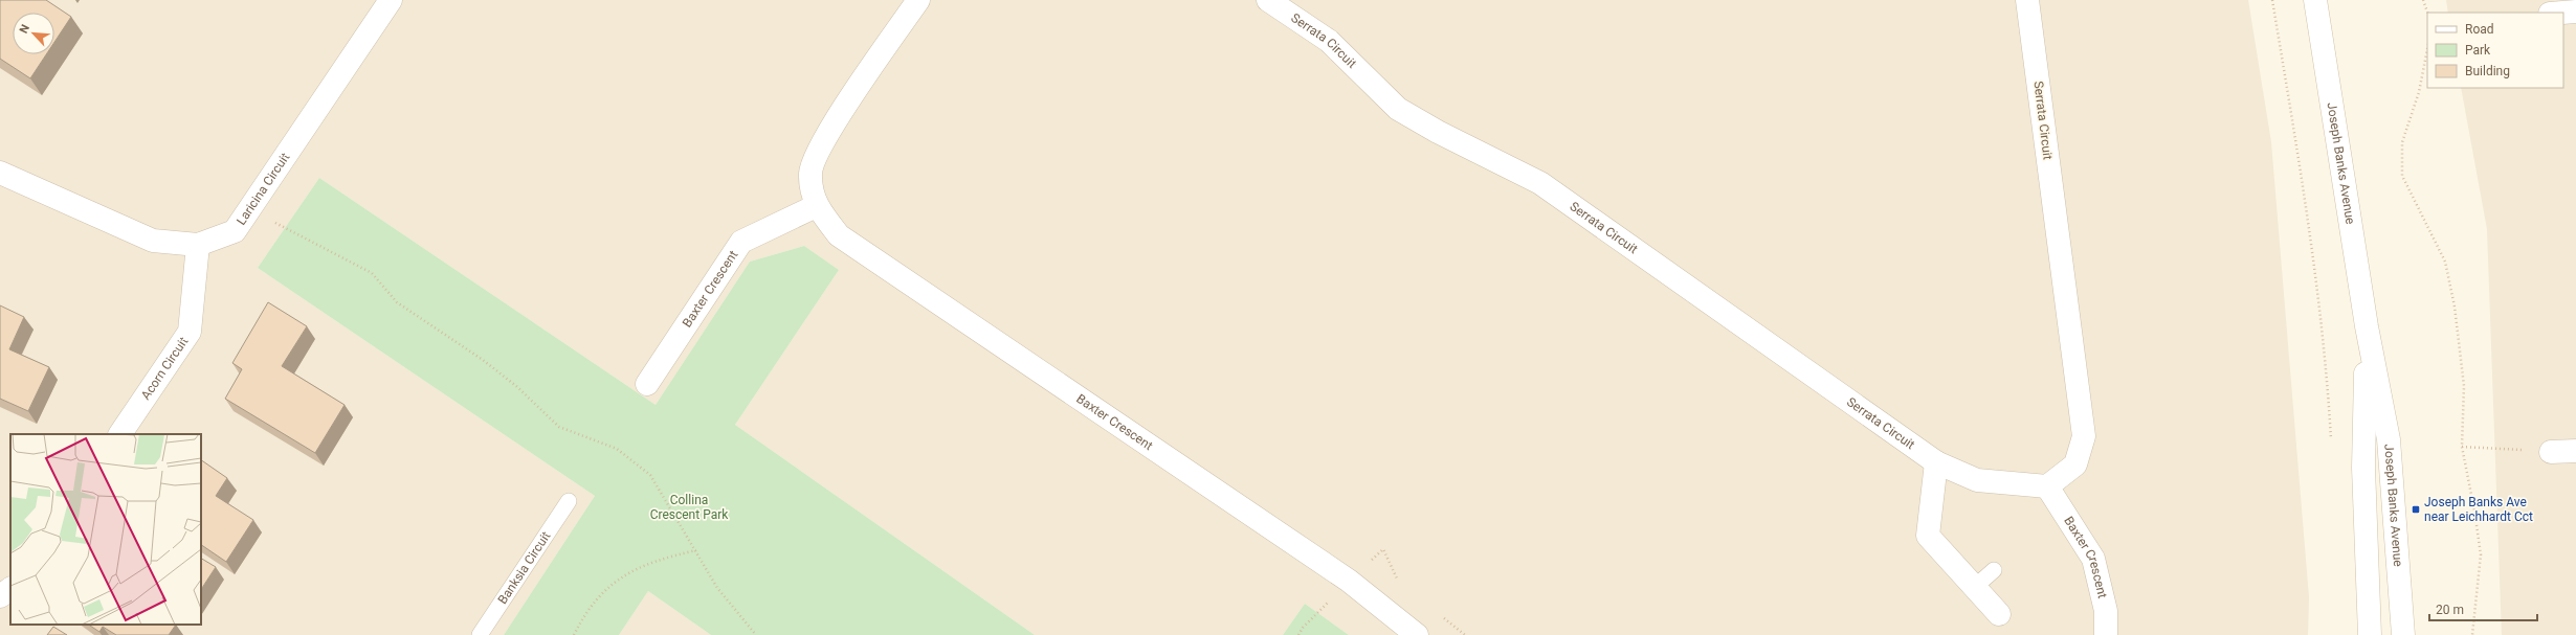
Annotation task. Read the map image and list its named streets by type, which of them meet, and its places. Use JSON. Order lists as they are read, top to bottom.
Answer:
{
  "streets": {
    "street": [
      "Serrata Circuit",
      "Joseph Banks Avenue",
      "Laricina Circuit",
      "Baxter Crescent",
      "Acorn Circuit"
    ],
    "lane": ["Banksia Circuit"]
  },
  "crossings": [
    ["Serrata Circuit", "Baxter Crescent"],
    ["Laricina Circuit", "Acorn Circuit"]
  ],
  "parks": ["Collina Crescent Park"],
  "places": {
    "transit": ["Joseph Banks Ave near Leichhardt Cct"]
  },
  "legend": ["Road", "Park", "Building"],
  "scale_bar": "20 m",
  "north": "top left"
}
